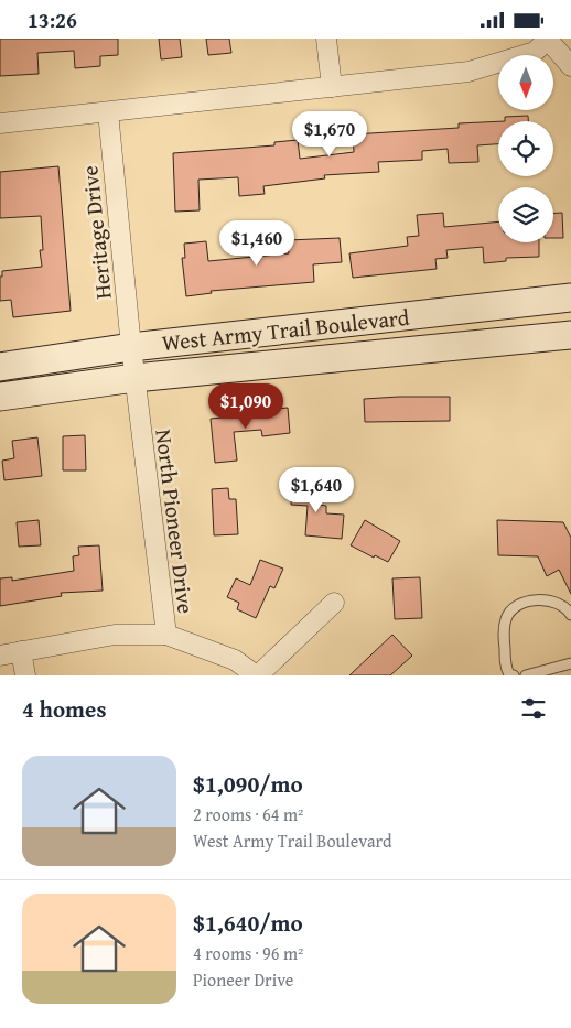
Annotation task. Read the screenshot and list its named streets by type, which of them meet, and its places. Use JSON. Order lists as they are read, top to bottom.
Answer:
{
  "streets": {
    "main road": ["West Army Trail Boulevard"],
    "street": ["Heritage Drive", "North Pioneer Drive"]
  },
  "crossings": [
    ["Heritage Drive", "West Army Trail Boulevard"],
    ["Heritage Drive", "North Pioneer Drive"],
    ["West Army Trail Boulevard", "North Pioneer Drive"]
  ],
  "north": "bottom",
  "page": {
    "status": "13:26",
    "price": [
      "$1,670",
      "$1,460",
      "$1,090",
      "$1,640"
    ],
    "heading": "4 homes",
    "list": [
      {
        "name": "$1,090/mo",
        "note": "2 rooms · 64 m² · West Army Trail Boulevard"
      },
      {
        "name": "$1,640/mo",
        "note": "4 rooms · 96 m² · Pioneer Drive"
      }
    ]
  }
}
